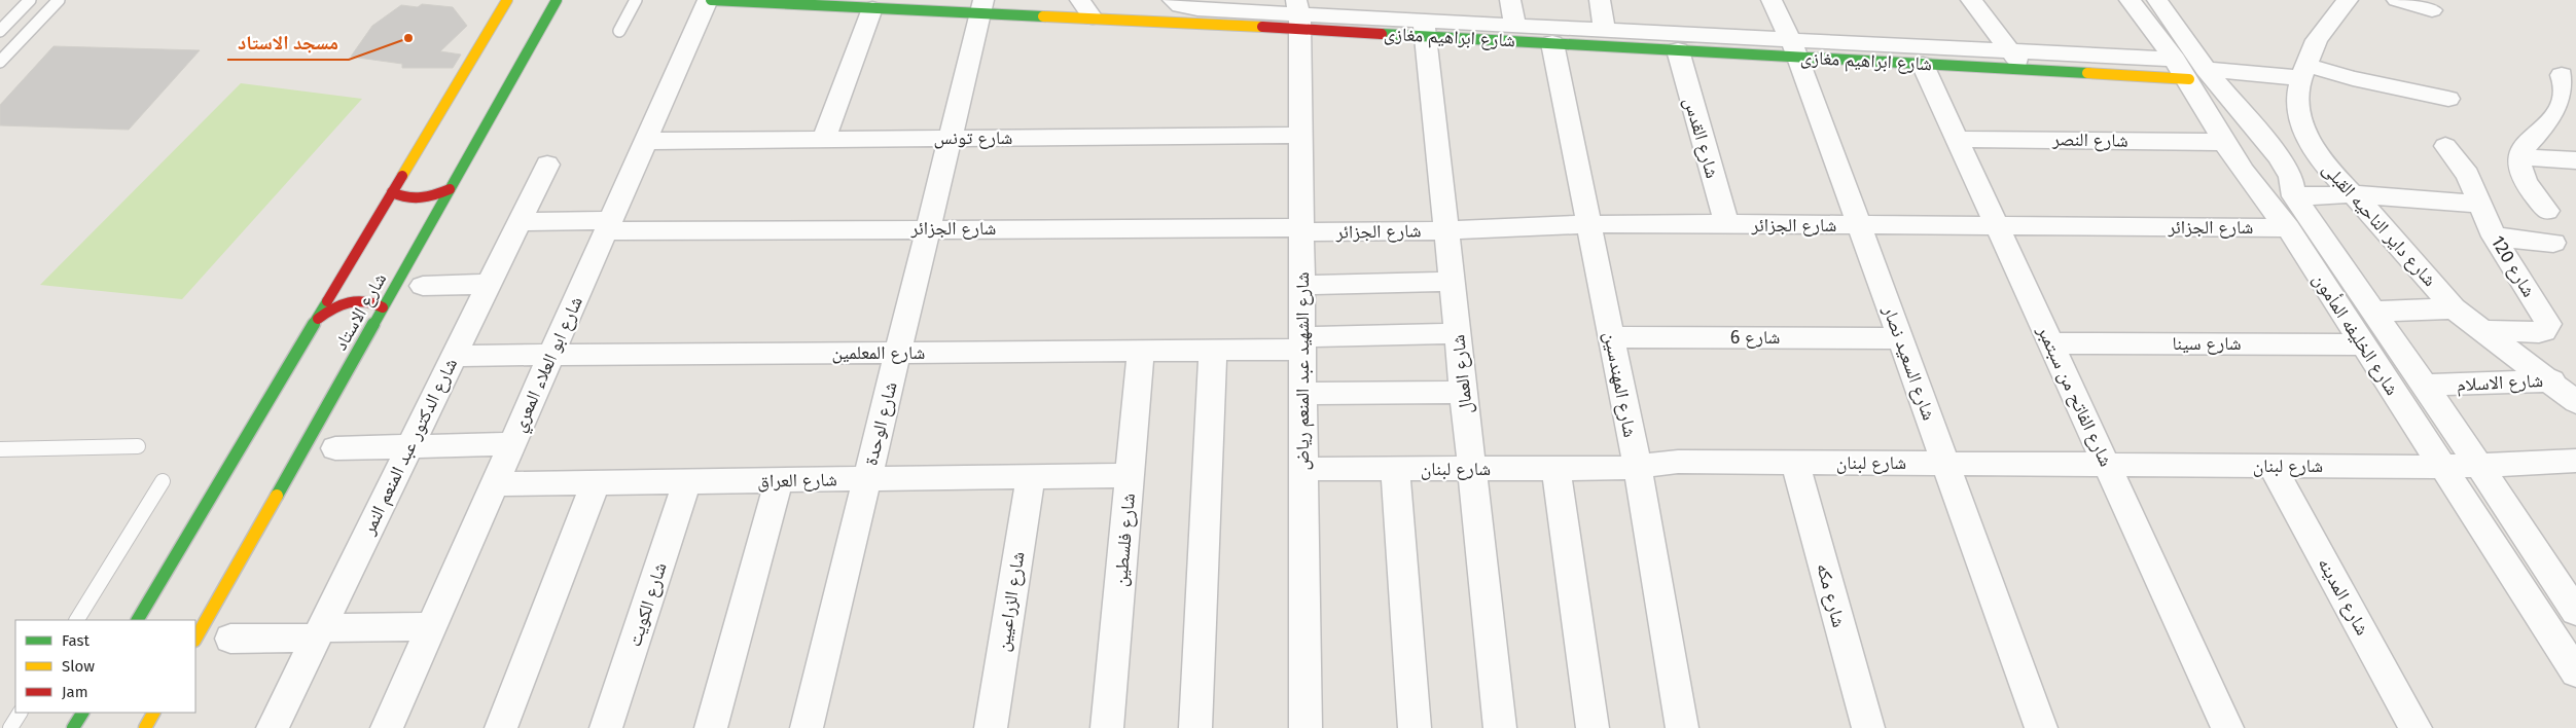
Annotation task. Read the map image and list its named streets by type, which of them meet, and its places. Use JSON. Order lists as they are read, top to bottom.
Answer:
{
  "streets": {
    "main road": ["شارع ابراهيم مغازى", "شارع الاستاد"],
    "street": [
      "شارع تونس",
      "شارع القدس",
      "شارع النصر",
      "شارع داير الناحيه القبلى",
      "شارع الجزائر",
      "شارع 120",
      "شارع الخليفه المأمون",
      "شارع 6",
      "شارع سينا",
      "شارع المعلمين",
      "شارع السعيد نصار",
      "شارع ابو العلاء المعري",
      "شارع الشهيد عبد المنعم رياض",
      "شارع العمال",
      "شارع الاسلام",
      "شارع المهندسين",
      "شارع الفاتح من سبتمبر",
      "شارع الوحدة",
      "شارع الدكتور عبد المنعم النمر",
      "شارع لبنان",
      "شارع العراق",
      "شارع فلسطين",
      "شارع مكه",
      "شارع المدينه",
      "شارع الزراعيين",
      "شارع الكويت"
    ]
  },
  "crossings": [
    ["شارع ابراهيم مغازى", "شارع القدس"],
    ["شارع ابراهيم مغازى", "شارع الخليفه المأمون"],
    ["شارع ابراهيم مغازى", "شارع السعيد نصار"],
    ["شارع ابراهيم مغازى", "شارع ابو العلاء المعري"],
    ["شارع ابراهيم مغازى", "شارع الشهيد عبد المنعم رياض"],
    ["شارع ابراهيم مغازى", "شارع العمال"],
    ["شارع ابراهيم مغازى", "شارع المهندسين"],
    ["شارع ابراهيم مغازى", "شارع الفاتح من سبتمبر"],
    ["شارع ابراهيم مغازى", "شارع الوحدة"],
    ["شارع تونس", "شارع ابو العلاء المعري"],
    ["شارع تونس", "شارع الشهيد عبد المنعم رياض"],
    ["شارع تونس", "شارع الوحدة"],
    ["شارع القدس", "شارع الجزائر"],
    ["شارع النصر", "شارع الخليفه المأمون"],
    ["شارع النصر", "شارع الفاتح من سبتمبر"],
    ["شارع داير الناحيه القبلى", "شارع 120"],
    ["شارع داير الناحيه القبلى", "شارع الاسلام"],
    ["شارع الجزائر", "شارع الخليفه المأمون"],
    ["شارع الجزائر", "شارع السعيد نصار"],
    ["شارع الجزائر", "شارع ابو العلاء المعري"],
    ["شارع الجزائر", "شارع الشهيد عبد المنعم رياض"],
    ["شارع الجزائر", "شارع العمال"],
    ["شارع الجزائر", "شارع المهندسين"],
    ["شارع الجزائر", "شارع الفاتح من سبتمبر"],
    ["شارع الجزائر", "شارع الوحدة"],
    ["شارع الجزائر", "شارع الدكتور عبد المنعم النمر"],
    ["شارع الخليفه المأمون", "شارع سينا"],
    ["شارع الخليفه المأمون", "شارع الاسلام"],
    ["شارع الخليفه المأمون", "شارع لبنان"],
    ["شارع 6", "شارع السعيد نصار"],
    ["شارع 6", "شارع المهندسين"],
    ["شارع سينا", "شارع الفاتح من سبتمبر"],
    ["شارع المعلمين", "شارع ابو العلاء المعري"],
    ["شارع المعلمين", "شارع الشهيد عبد المنعم رياض"],
    ["شارع المعلمين", "شارع الوحدة"],
    ["شارع المعلمين", "شارع الدكتور عبد المنعم النمر"],
    ["شارع المعلمين", "شارع فلسطين"],
    ["شارع السعيد نصار", "شارع لبنان"],
    ["شارع ابو العلاء المعري", "شارع العراق"],
    ["شارع الشهيد عبد المنعم رياض", "شارع لبنان"],
    ["شارع العمال", "شارع لبنان"],
    ["شارع المهندسين", "شارع لبنان"],
    ["شارع الفاتح من سبتمبر", "شارع لبنان"],
    ["شارع الوحدة", "شارع العراق"],
    ["شارع لبنان", "شارع مكه"],
    ["شارع لبنان", "شارع المدينه"],
    ["شارع العراق", "شارع فلسطين"],
    ["شارع العراق", "شارع الزراعيين"],
    ["شارع العراق", "شارع الكويت"]
  ],
  "places": ["مسجد الاستاد"],
  "legend": ["Fast", "Slow", "Jam"]
}
